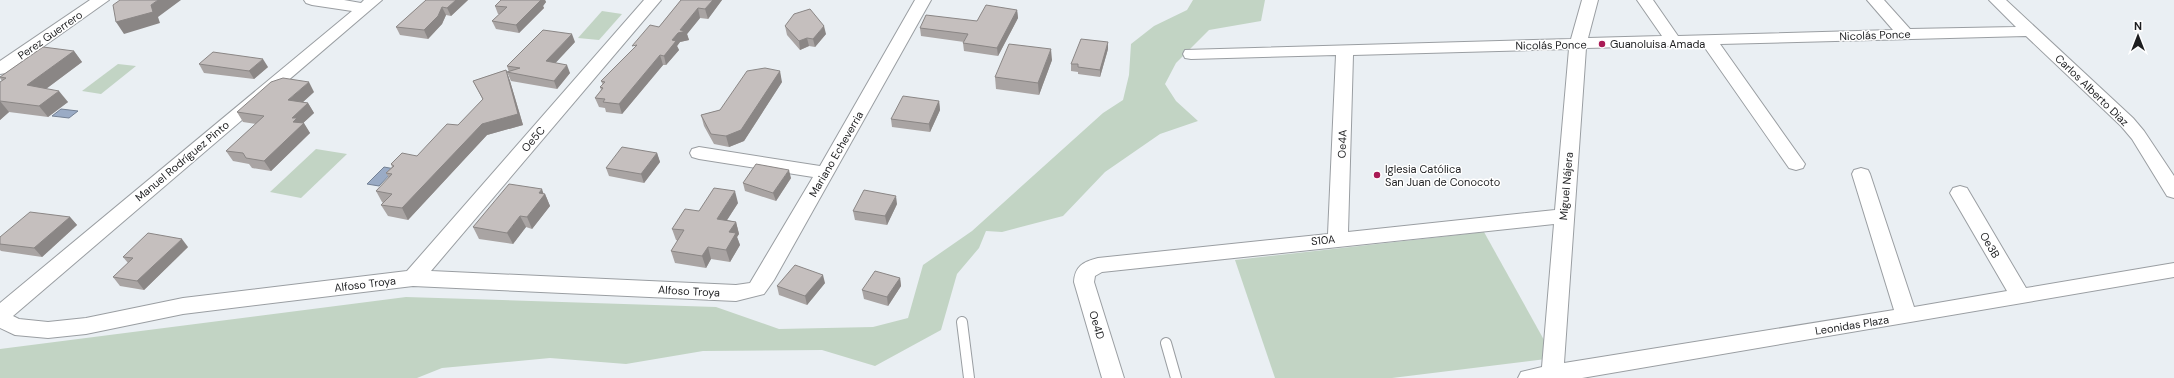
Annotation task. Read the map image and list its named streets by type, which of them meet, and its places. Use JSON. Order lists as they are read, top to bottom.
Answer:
{
  "streets": {
    "street": [
      "Perez Guerrero",
      "Nicolás Ponce",
      "Carlos Alberto Diaz",
      "Oe5C",
      "Oe4A",
      "Mariano Echeverria",
      "Manuel Rodríguez Pinto",
      "Miguel Nájera",
      "S10A",
      "Oe3B",
      "Alfoso Troya",
      "Oe4D",
      "Leonidas Plaza"
    ]
  },
  "crossings": [
    ["Nicolás Ponce", "Carlos Alberto Diaz"],
    ["Nicolás Ponce", "Oe4A"],
    ["Nicolás Ponce", "Miguel Nájera"],
    ["Oe5C", "Alfoso Troya"],
    ["Oe4A", "S10A"],
    ["Mariano Echeverria", "Alfoso Troya"],
    ["Manuel Rodríguez Pinto", "Alfoso Troya"],
    ["Miguel Nájera", "S10A"],
    ["Miguel Nájera", "Leonidas Plaza"],
    ["S10A", "Oe4D"],
    ["Oe3B", "Leonidas Plaza"]
  ],
  "places": ["Guanoluisa Amada", "Iglesia Católica San Juan de Conocoto"],
  "north": "top"
}
